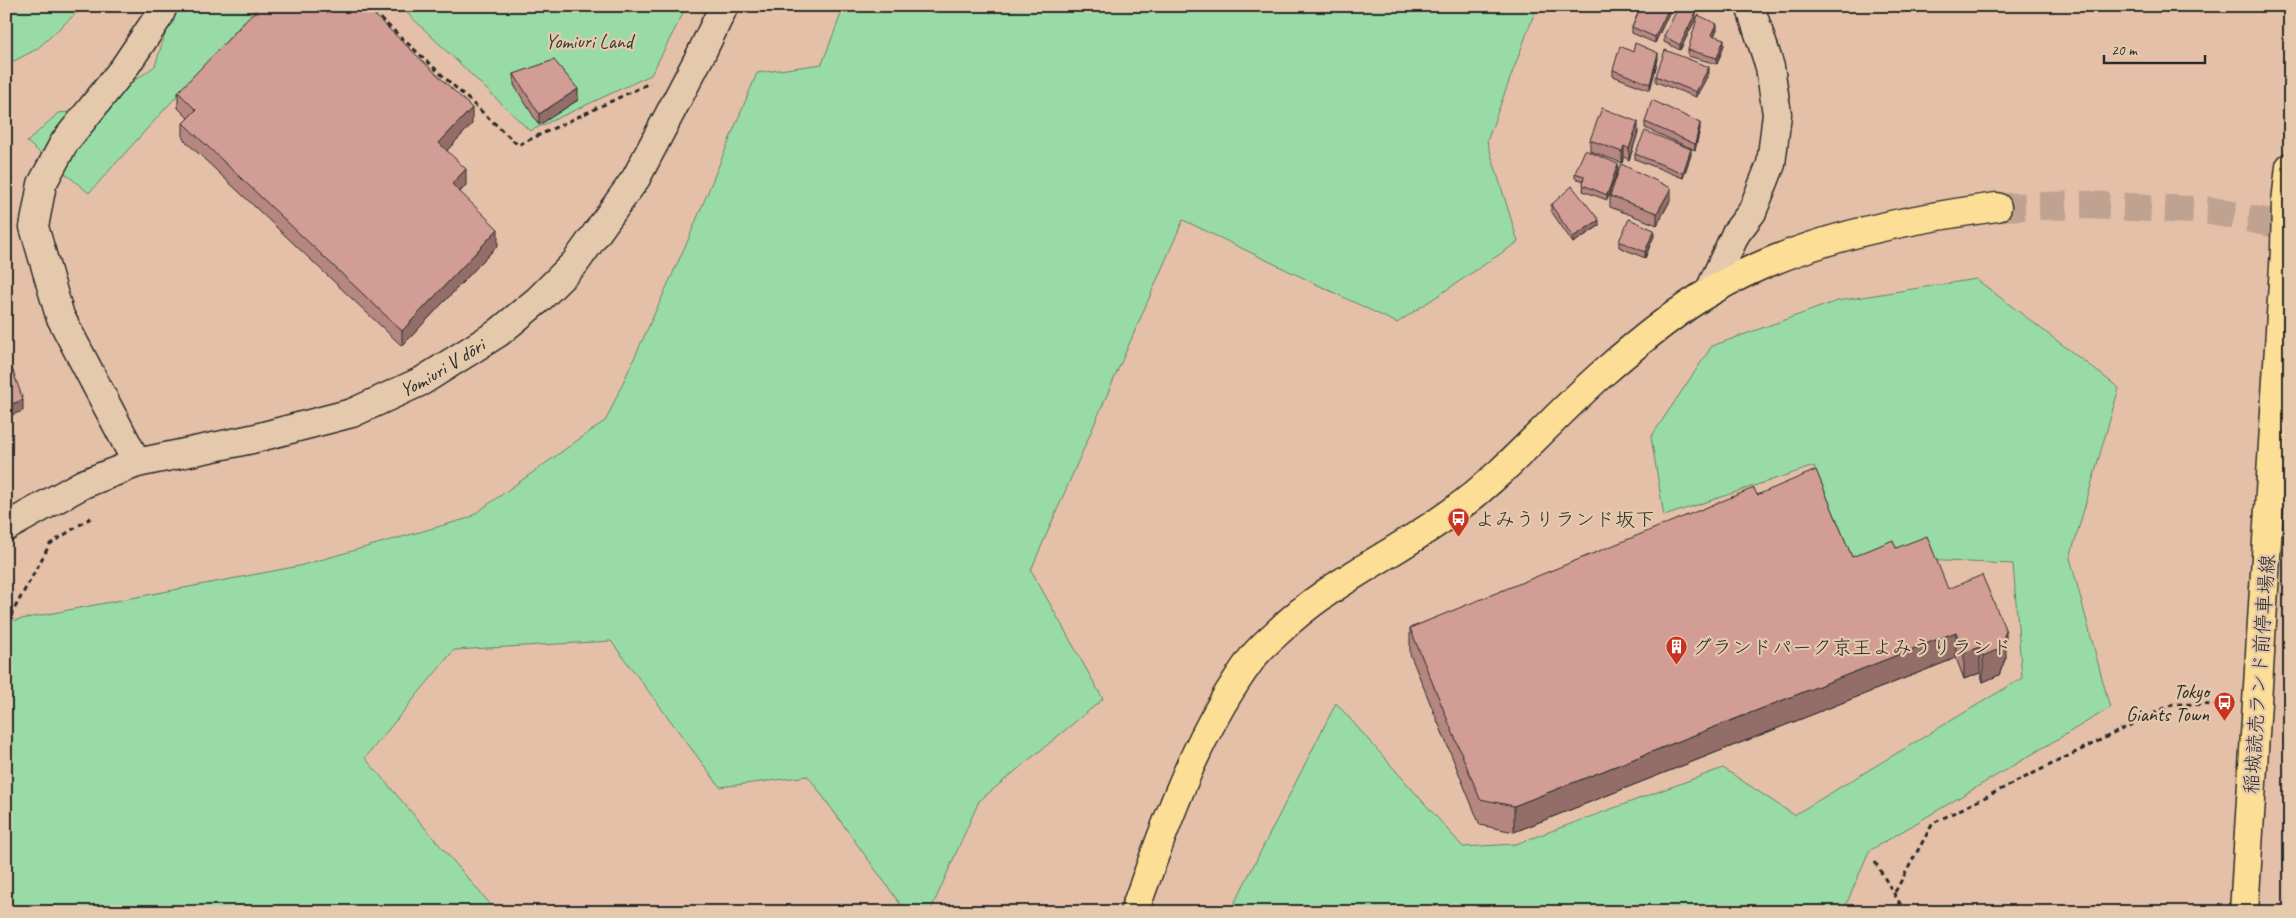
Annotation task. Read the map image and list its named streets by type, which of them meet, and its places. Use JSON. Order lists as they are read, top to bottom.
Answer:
{
  "streets": {
    "main road": ["稲城読売ランド前停車場線"],
    "street": ["Yomiuri V dōri"]
  },
  "parks": ["Yomiuri Land"],
  "places": {
    "bus stop": ["よみうりランド坂下", "Tokyo Giants Town"],
    "building": ["グランドパーク京王よみうりランド"]
  },
  "scale_bar": "20 m"
}
